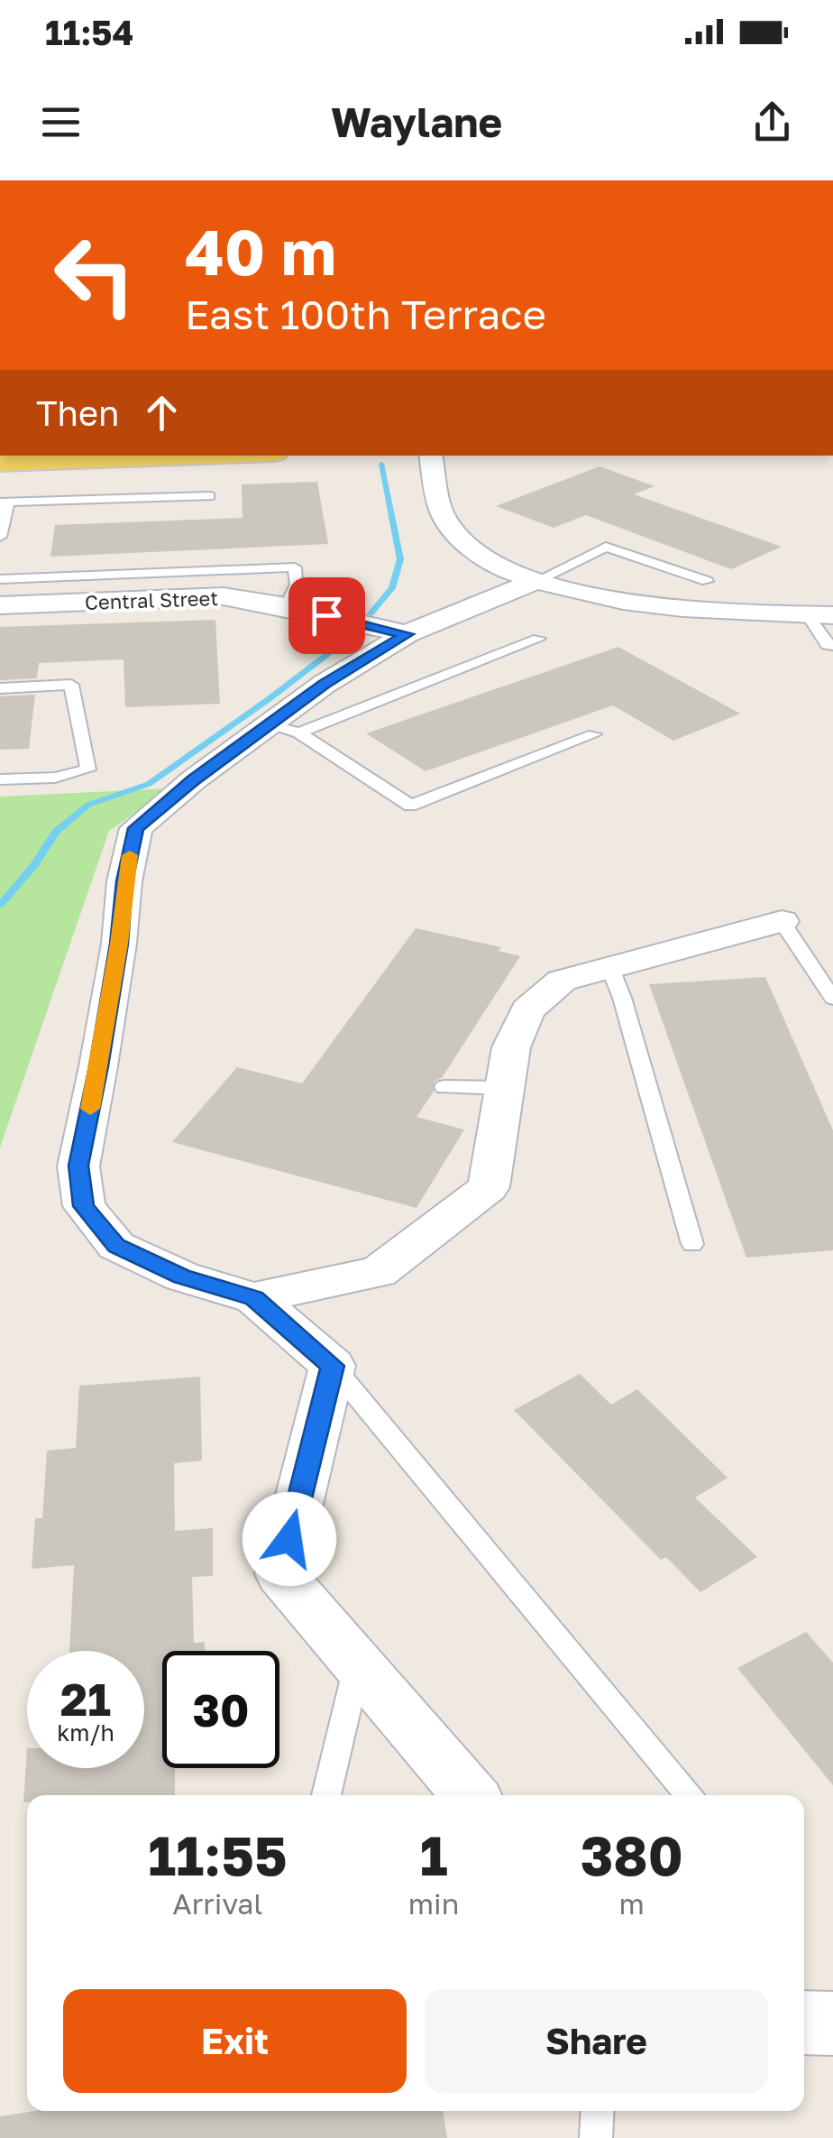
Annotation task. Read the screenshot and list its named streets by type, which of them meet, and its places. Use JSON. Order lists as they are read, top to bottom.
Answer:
{
  "streets": {
    "street": ["Central Street"]
  },
  "page": {
    "status": "11:54",
    "header": "Waylane",
    "turn": ["40 m", "East 100th Terrace"],
    "then": "Then",
    "speed": "21 km/h",
    "limit": "30",
    "eta": [
      "11:55",
      "Arrival",
      "1",
      "min",
      "380",
      "m"
    ],
    "buttons": ["Exit", "Share"]
  }
}
